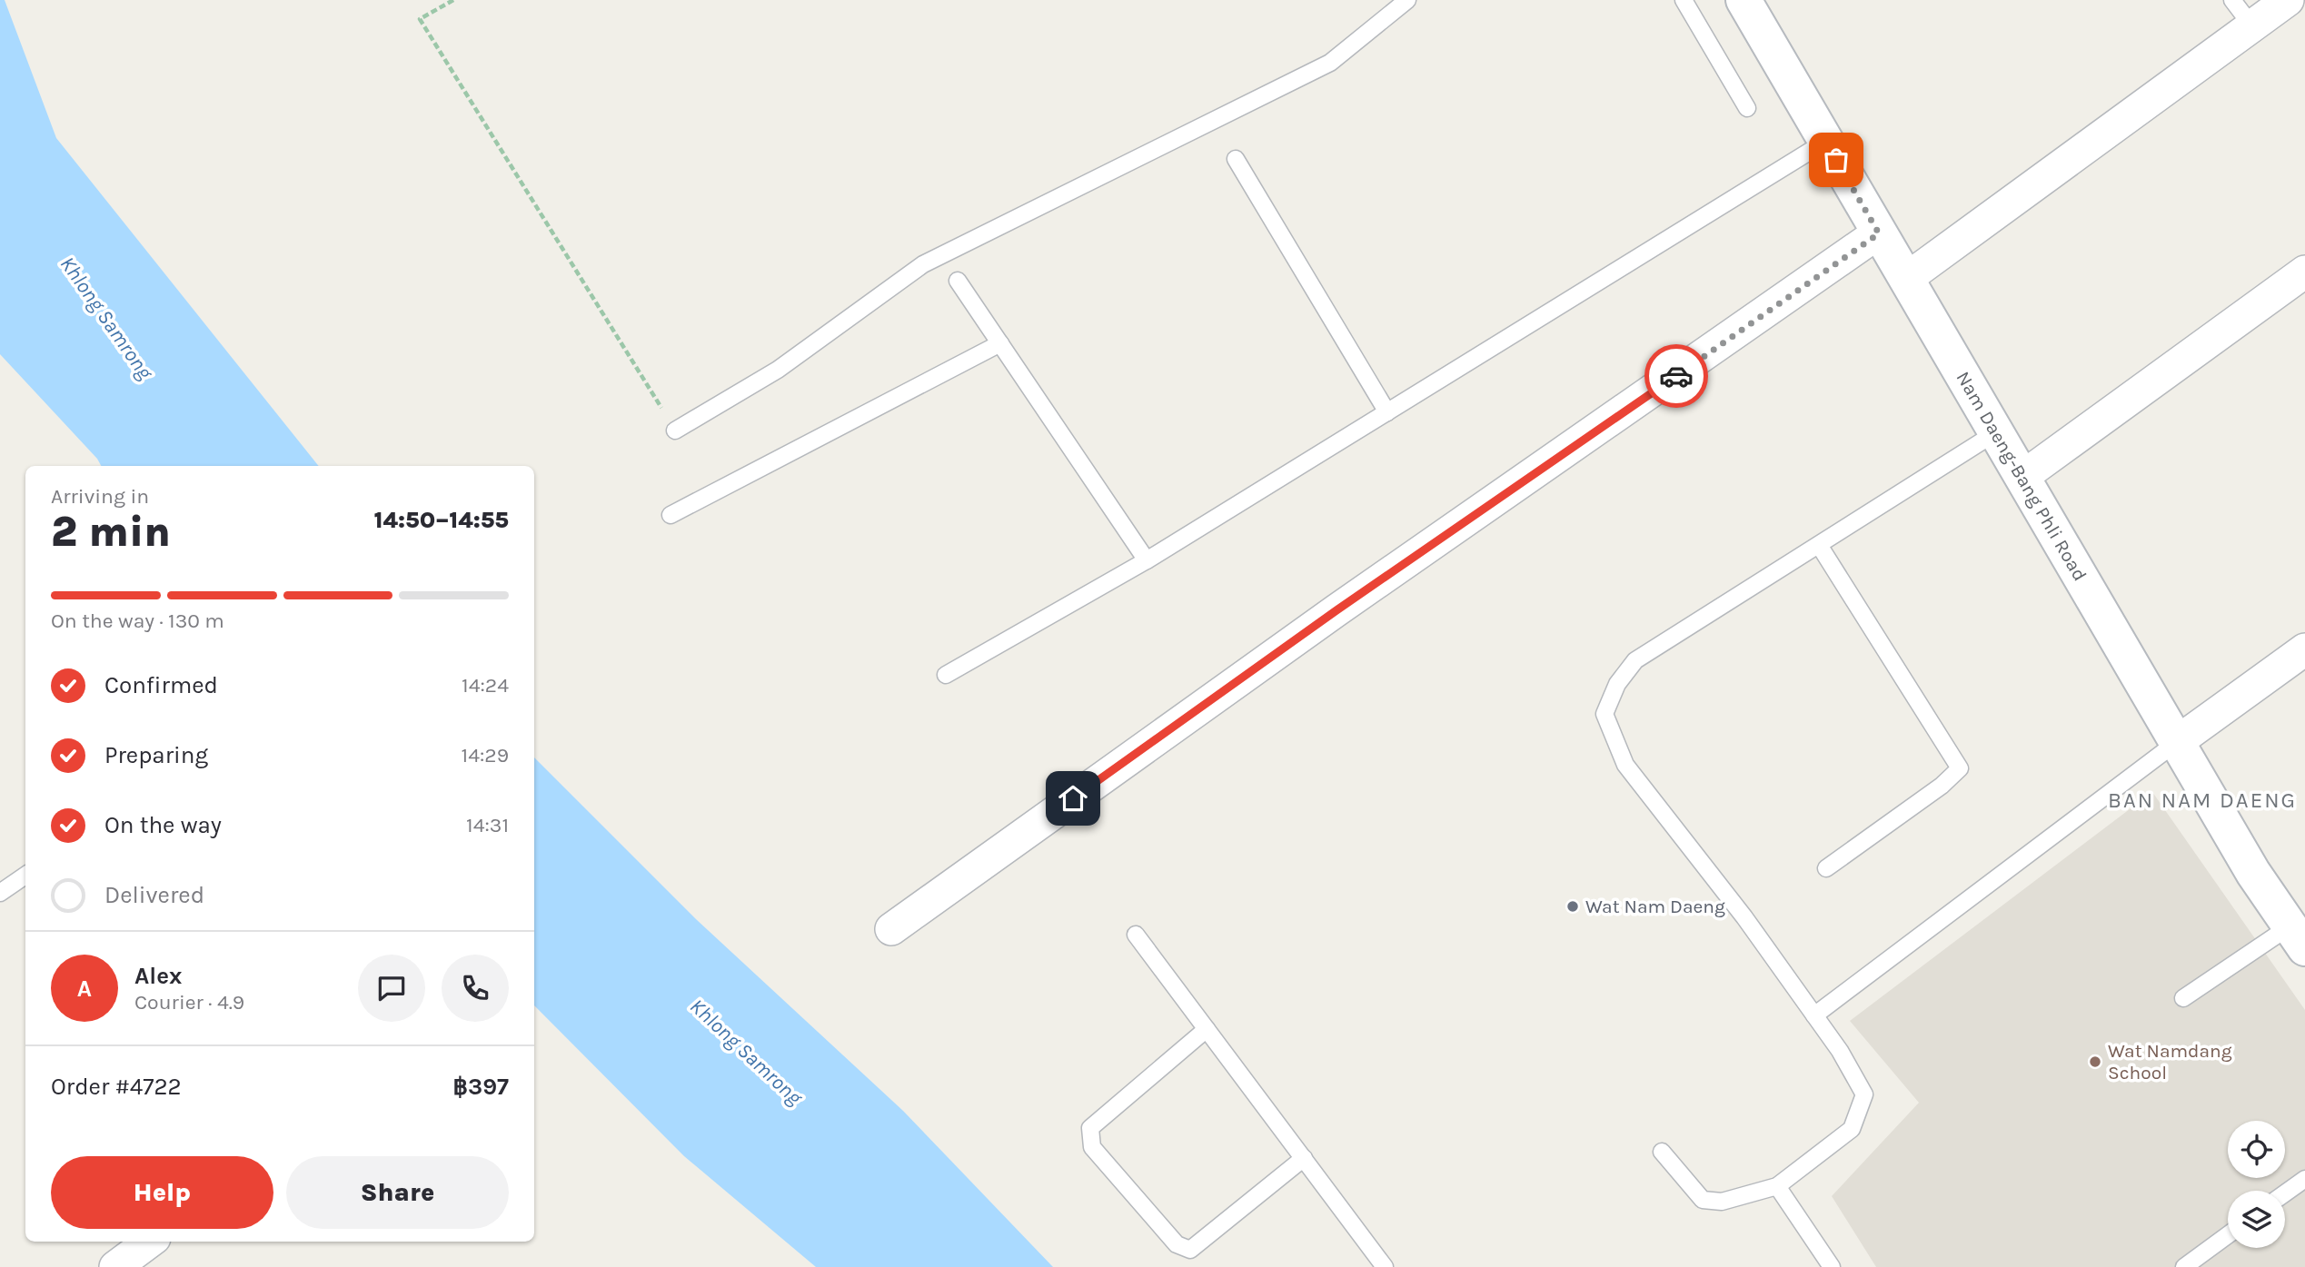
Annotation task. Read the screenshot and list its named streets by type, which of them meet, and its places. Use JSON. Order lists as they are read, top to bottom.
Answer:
{
  "streets": {
    "main road": ["Nam Daeng-Bang Phli Road"]
  },
  "districts": ["BAN NAM DAENG"],
  "water": ["Khlong Samrong"],
  "places": ["Wat Nam Daeng", "Wat Namdang School"],
  "page": {
    "heading": ["2 min", "Arriving in", "14:50–14:55"],
    "panel": [
      "Alex",
      "Courier · 4.9",
      "Order #4722",
      "฿397"
    ],
    "bar": "On the way · 130 m",
    "list": [
      ["Confirmed", "14:24"],
      ["Preparing", "14:29"],
      ["On the way", "14:31"],
      "Delivered"
    ],
    "round": "A",
    "buttons": ["Help", "Share"]
  }
}
